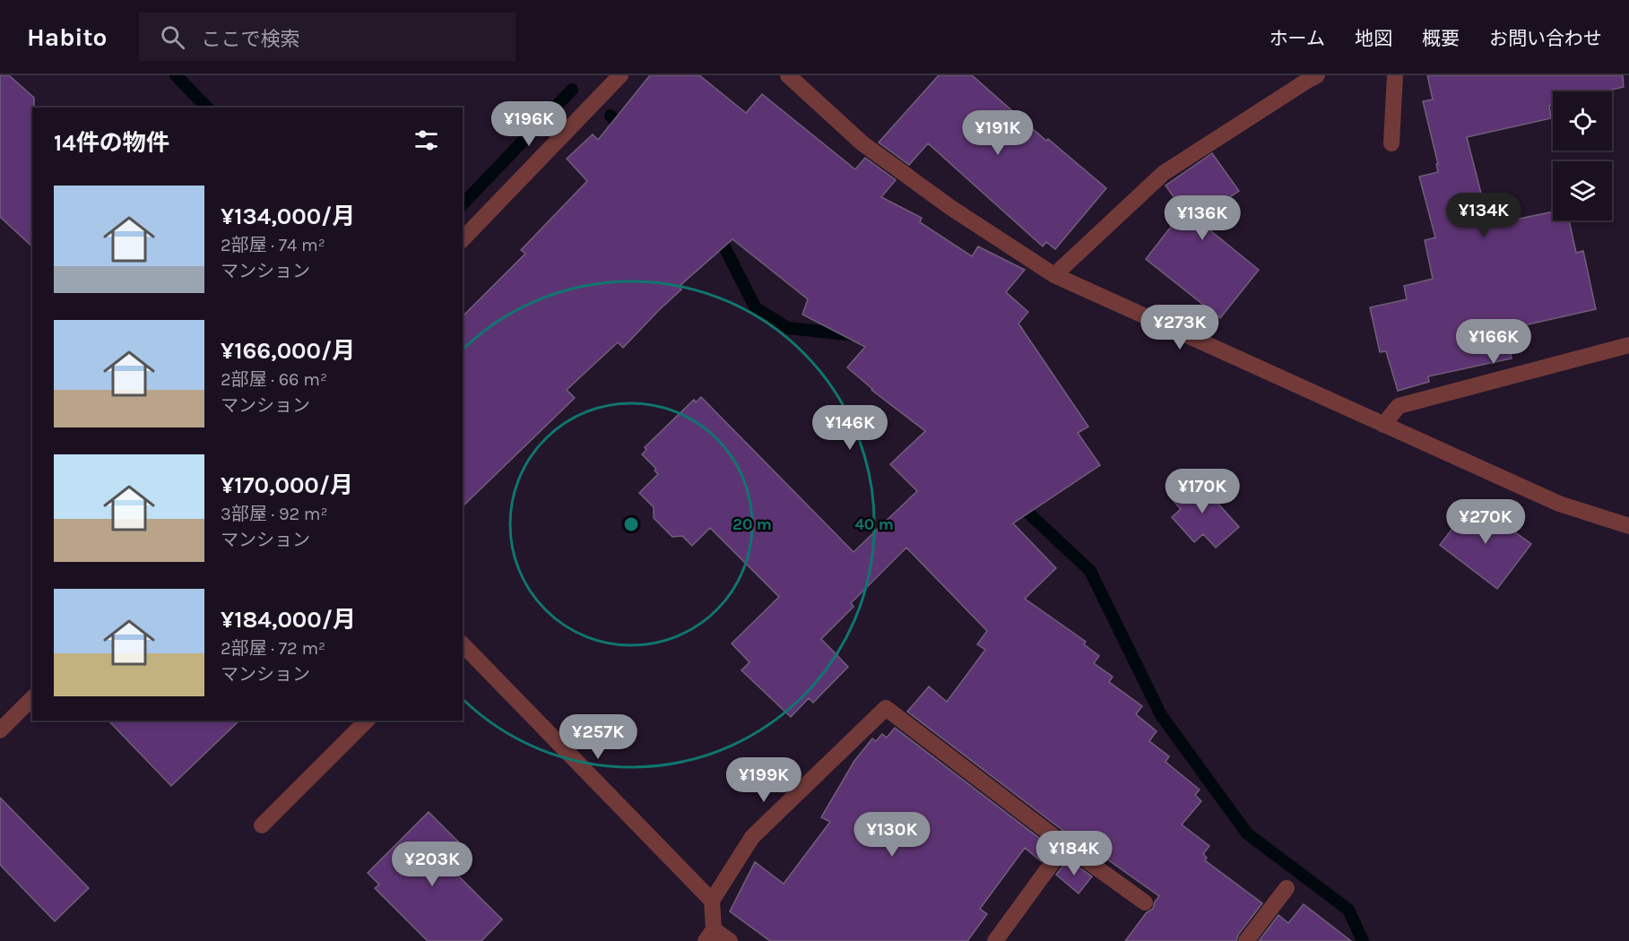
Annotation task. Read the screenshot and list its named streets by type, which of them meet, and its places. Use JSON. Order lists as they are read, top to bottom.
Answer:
{
  "page": {
    "header": "Habito",
    "search": "ここで検索",
    "nav": [
      "ホーム",
      "地図",
      "概要",
      "お問い合わせ"
    ],
    "price": [
      "¥196K",
      "¥191K",
      "¥134K",
      "¥136K",
      "¥273K",
      "¥166K",
      "¥146K",
      "¥170K",
      "¥270K",
      "¥257K",
      "¥199K",
      "¥130K",
      "¥184K",
      "¥203K"
    ],
    "heading": "14件の物件",
    "list": [
      {
        "name": "¥134,000/月",
        "note": "2部屋 · 74 m² · マンション"
      },
      {
        "name": "¥166,000/月",
        "note": "2部屋 · 66 m² · マンション"
      },
      {
        "name": "¥170,000/月",
        "note": "3部屋 · 92 m² · マンション"
      },
      {
        "name": "¥184,000/月",
        "note": "2部屋 · 72 m² · マンション"
      }
    ]
  },
  "rings": ["20 m", "40 m"]
}
